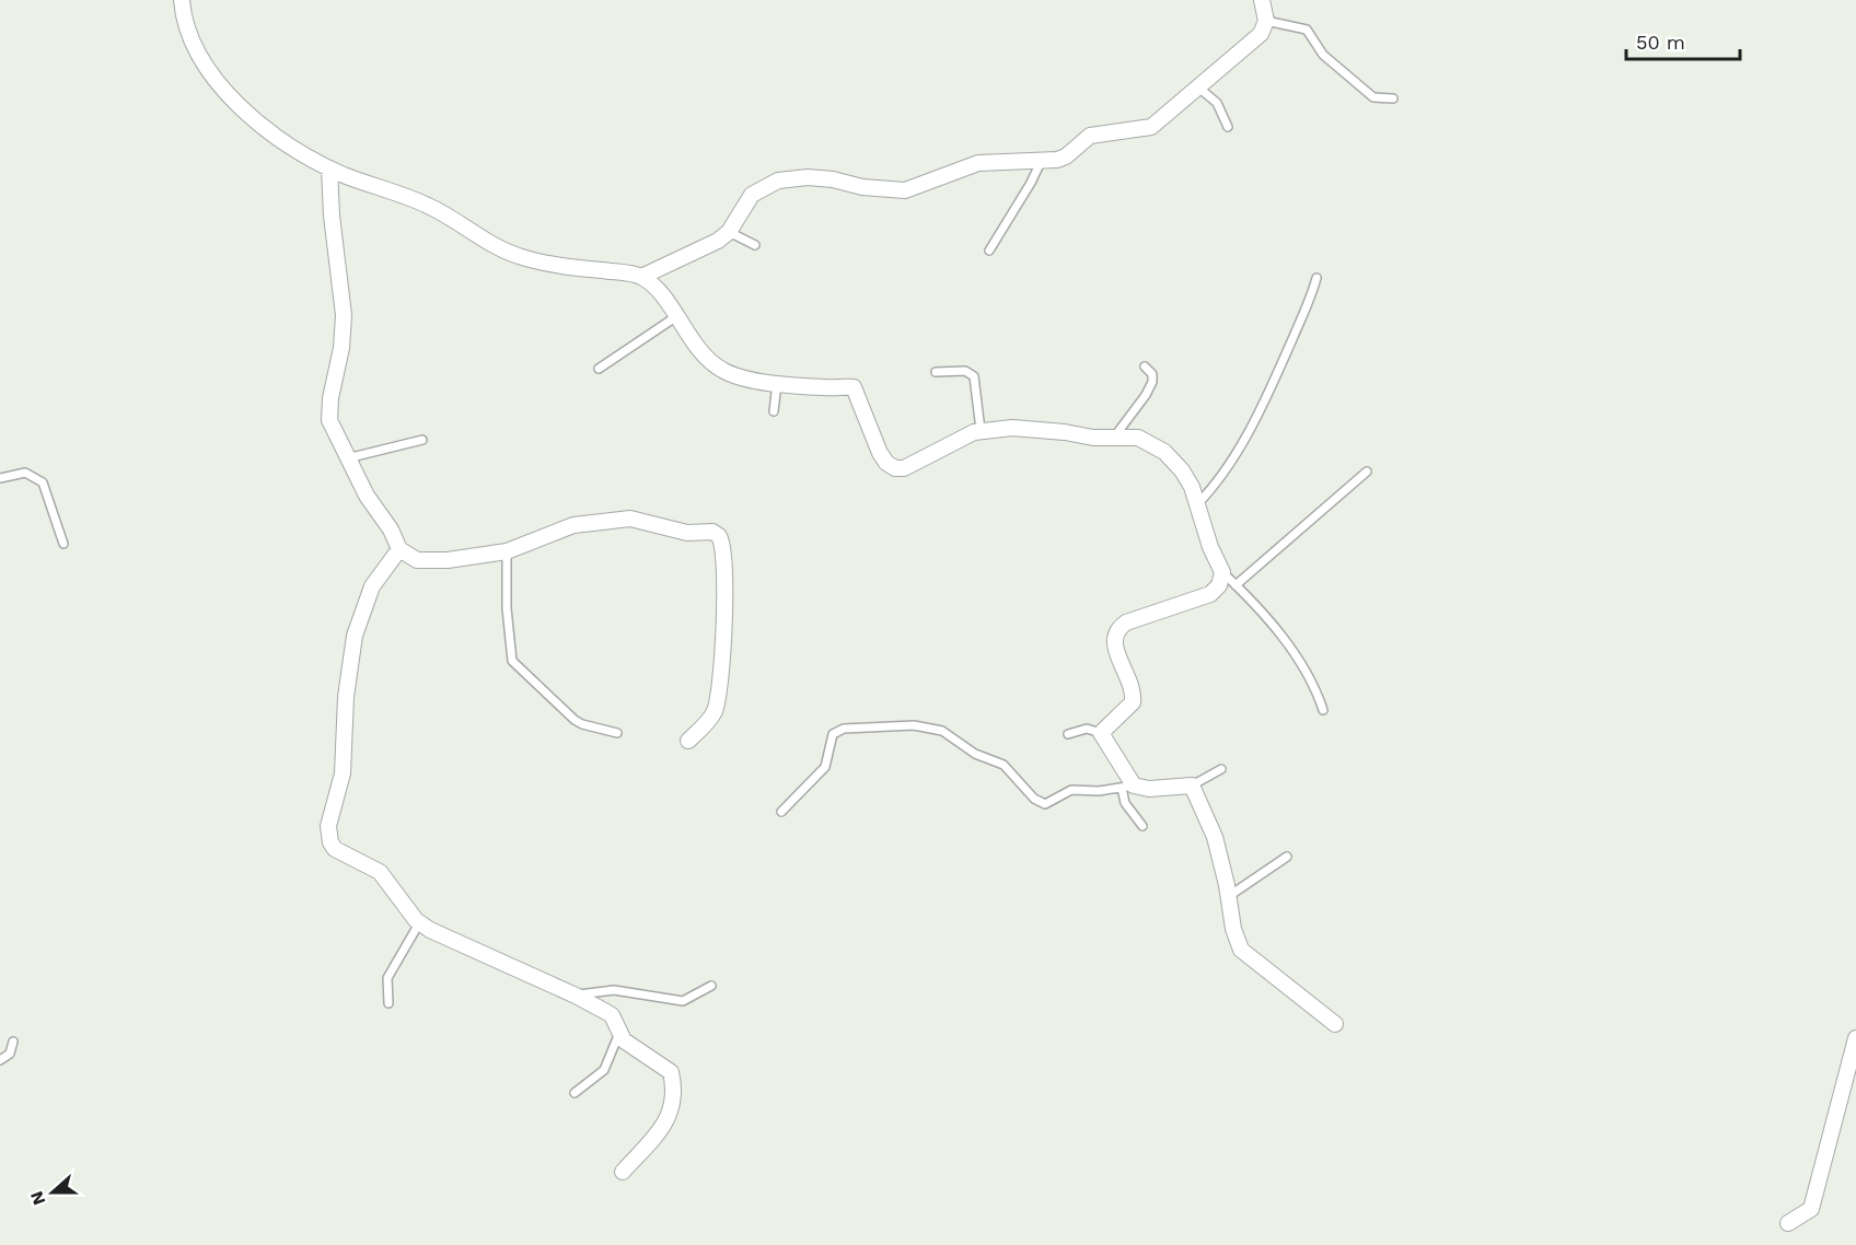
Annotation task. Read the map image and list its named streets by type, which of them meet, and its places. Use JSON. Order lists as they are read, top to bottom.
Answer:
{
  "scale_bar": "50 m",
  "north": "left"
}
